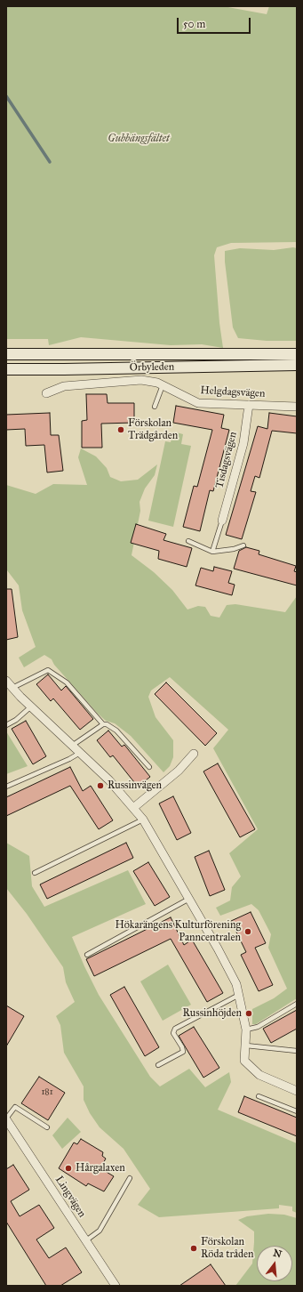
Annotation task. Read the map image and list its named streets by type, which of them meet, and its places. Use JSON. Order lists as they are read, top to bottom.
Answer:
{
  "streets": {
    "main road": ["Örbyleden"],
    "street": ["Helgdagsvägen", "Tisdagsvägen", "Lingvägen"]
  },
  "crossings": [
    ["Helgdagsvägen", "Tisdagsvägen"]
  ],
  "parks": ["Gubbängsfältet"],
  "places": [
    "Förskolan Trädgården",
    "Russinvägen",
    "Hökarängens Kulturförening Panncentralen",
    "Russinhöjden",
    "Hårgalaxen",
    "Förskolan Röda tråden"
  ],
  "house_numbers": ["181"],
  "scale_bar": "50 m",
  "north": "top"
}
